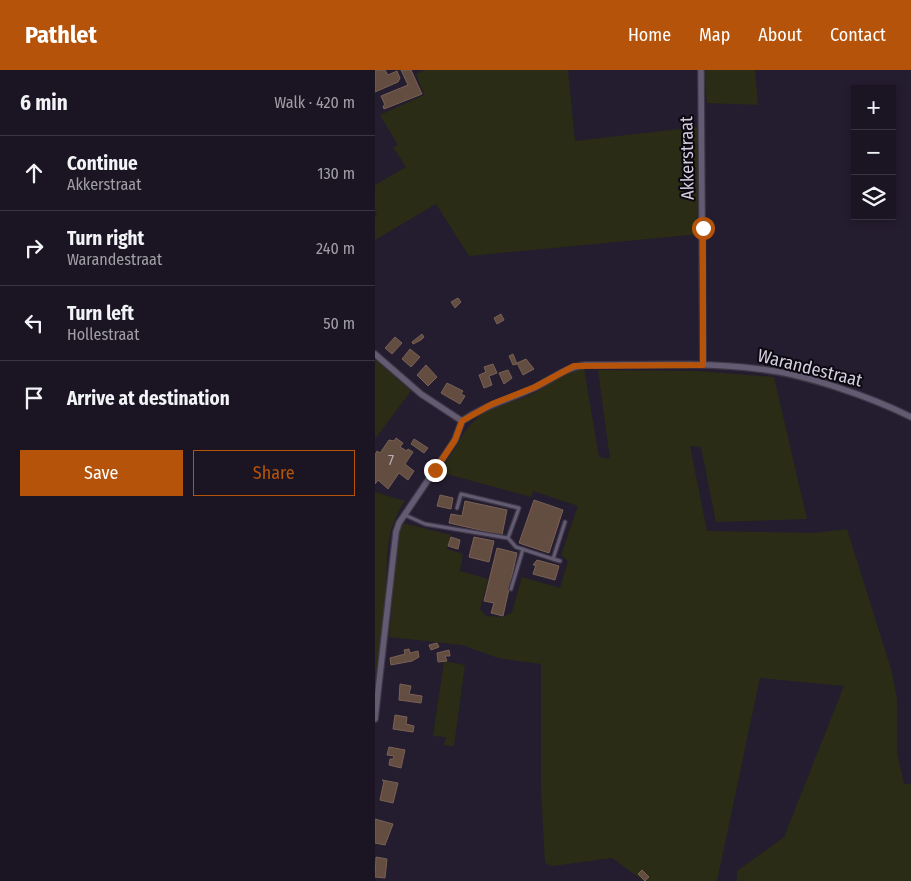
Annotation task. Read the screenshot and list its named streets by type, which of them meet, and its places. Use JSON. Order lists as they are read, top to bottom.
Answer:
{
  "streets": {
    "street": ["Akkerstraat", "Warandestraat"]
  },
  "crossings": [
    ["Akkerstraat", "Warandestraat"]
  ],
  "house_numbers": ["7"],
  "page": {
    "header": "Pathlet",
    "nav": [
      "Home",
      "Map",
      "About",
      "Contact"
    ],
    "heading": ["6 min", "Walk · 420 m"],
    "map_buttons": ["+", "−"],
    "list": [
      ["Continue", "Akkerstraat", "130 m"],
      ["Turn right", "Warandestraat", "240 m"],
      ["Turn left", "Hollestraat", "50 m"],
      "Arrive at destination"
    ],
    "buttons": ["Save", "Share"]
  }
}
